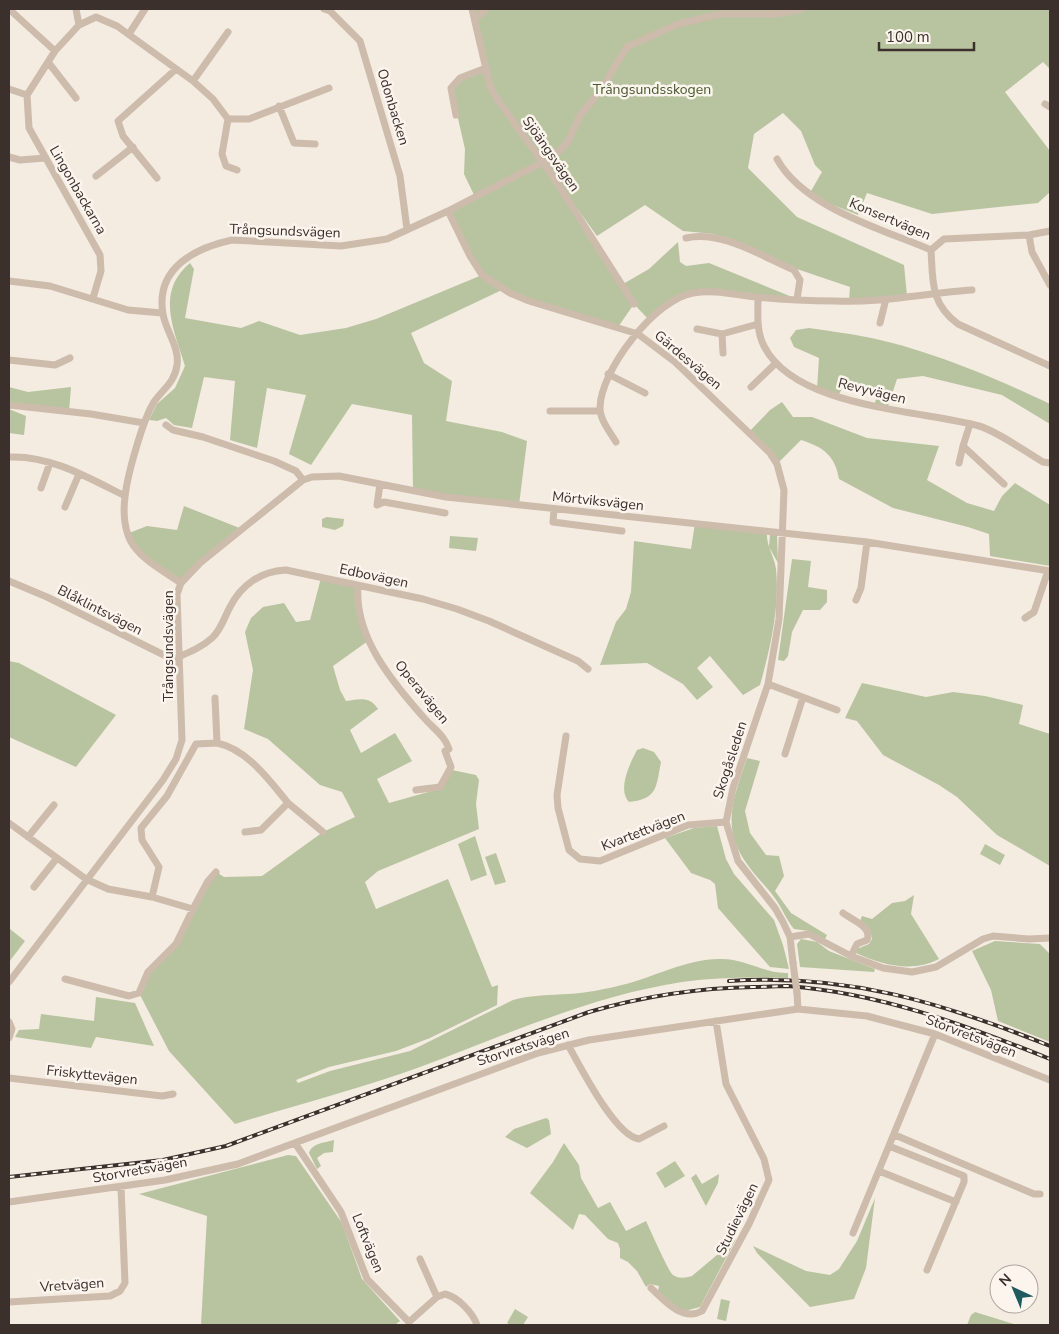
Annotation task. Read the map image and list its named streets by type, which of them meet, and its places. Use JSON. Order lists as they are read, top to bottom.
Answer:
{
  "streets": {
    "street": [
      "Odonbacken",
      "Sjöängsvägen",
      "Lingonbackarna",
      "Konsertvägen",
      "Trångsundsvägen",
      "Gärdesvägen",
      "Revyvägen",
      "Mörtviksvägen",
      "Edbovägen",
      "Blåklintsvägen",
      "Operavägen",
      "Skogåsleden",
      "Kvartettvägen",
      "Storvretsvägen",
      "Friskyttevägen",
      "Studievägen",
      "Loftvägen",
      "Vretvägen"
    ]
  },
  "crossings": [
    ["Odonbacken", "Trångsundsvägen"],
    ["Sjöängsvägen", "Trångsundsvägen"],
    ["Trångsundsvägen", "Gärdesvägen"],
    ["Trångsundsvägen", "Edbovägen"],
    ["Trångsundsvägen", "Blåklintsvägen"],
    ["Gärdesvägen", "Mörtviksvägen"],
    ["Gärdesvägen", "Skogåsleden"],
    ["Mörtviksvägen", "Skogåsleden"],
    ["Edbovägen", "Blåklintsvägen"],
    ["Edbovägen", "Operavägen"],
    ["Skogåsleden", "Kvartettvägen"],
    ["Skogåsleden", "Storvretsvägen"],
    ["Storvretsvägen", "Studievägen"],
    ["Storvretsvägen", "Loftvägen"],
    ["Storvretsvägen", "Vretvägen"]
  ],
  "parks": ["Trångsundsskogen"],
  "scale_bar": "100 m",
  "north": "top left"
}
